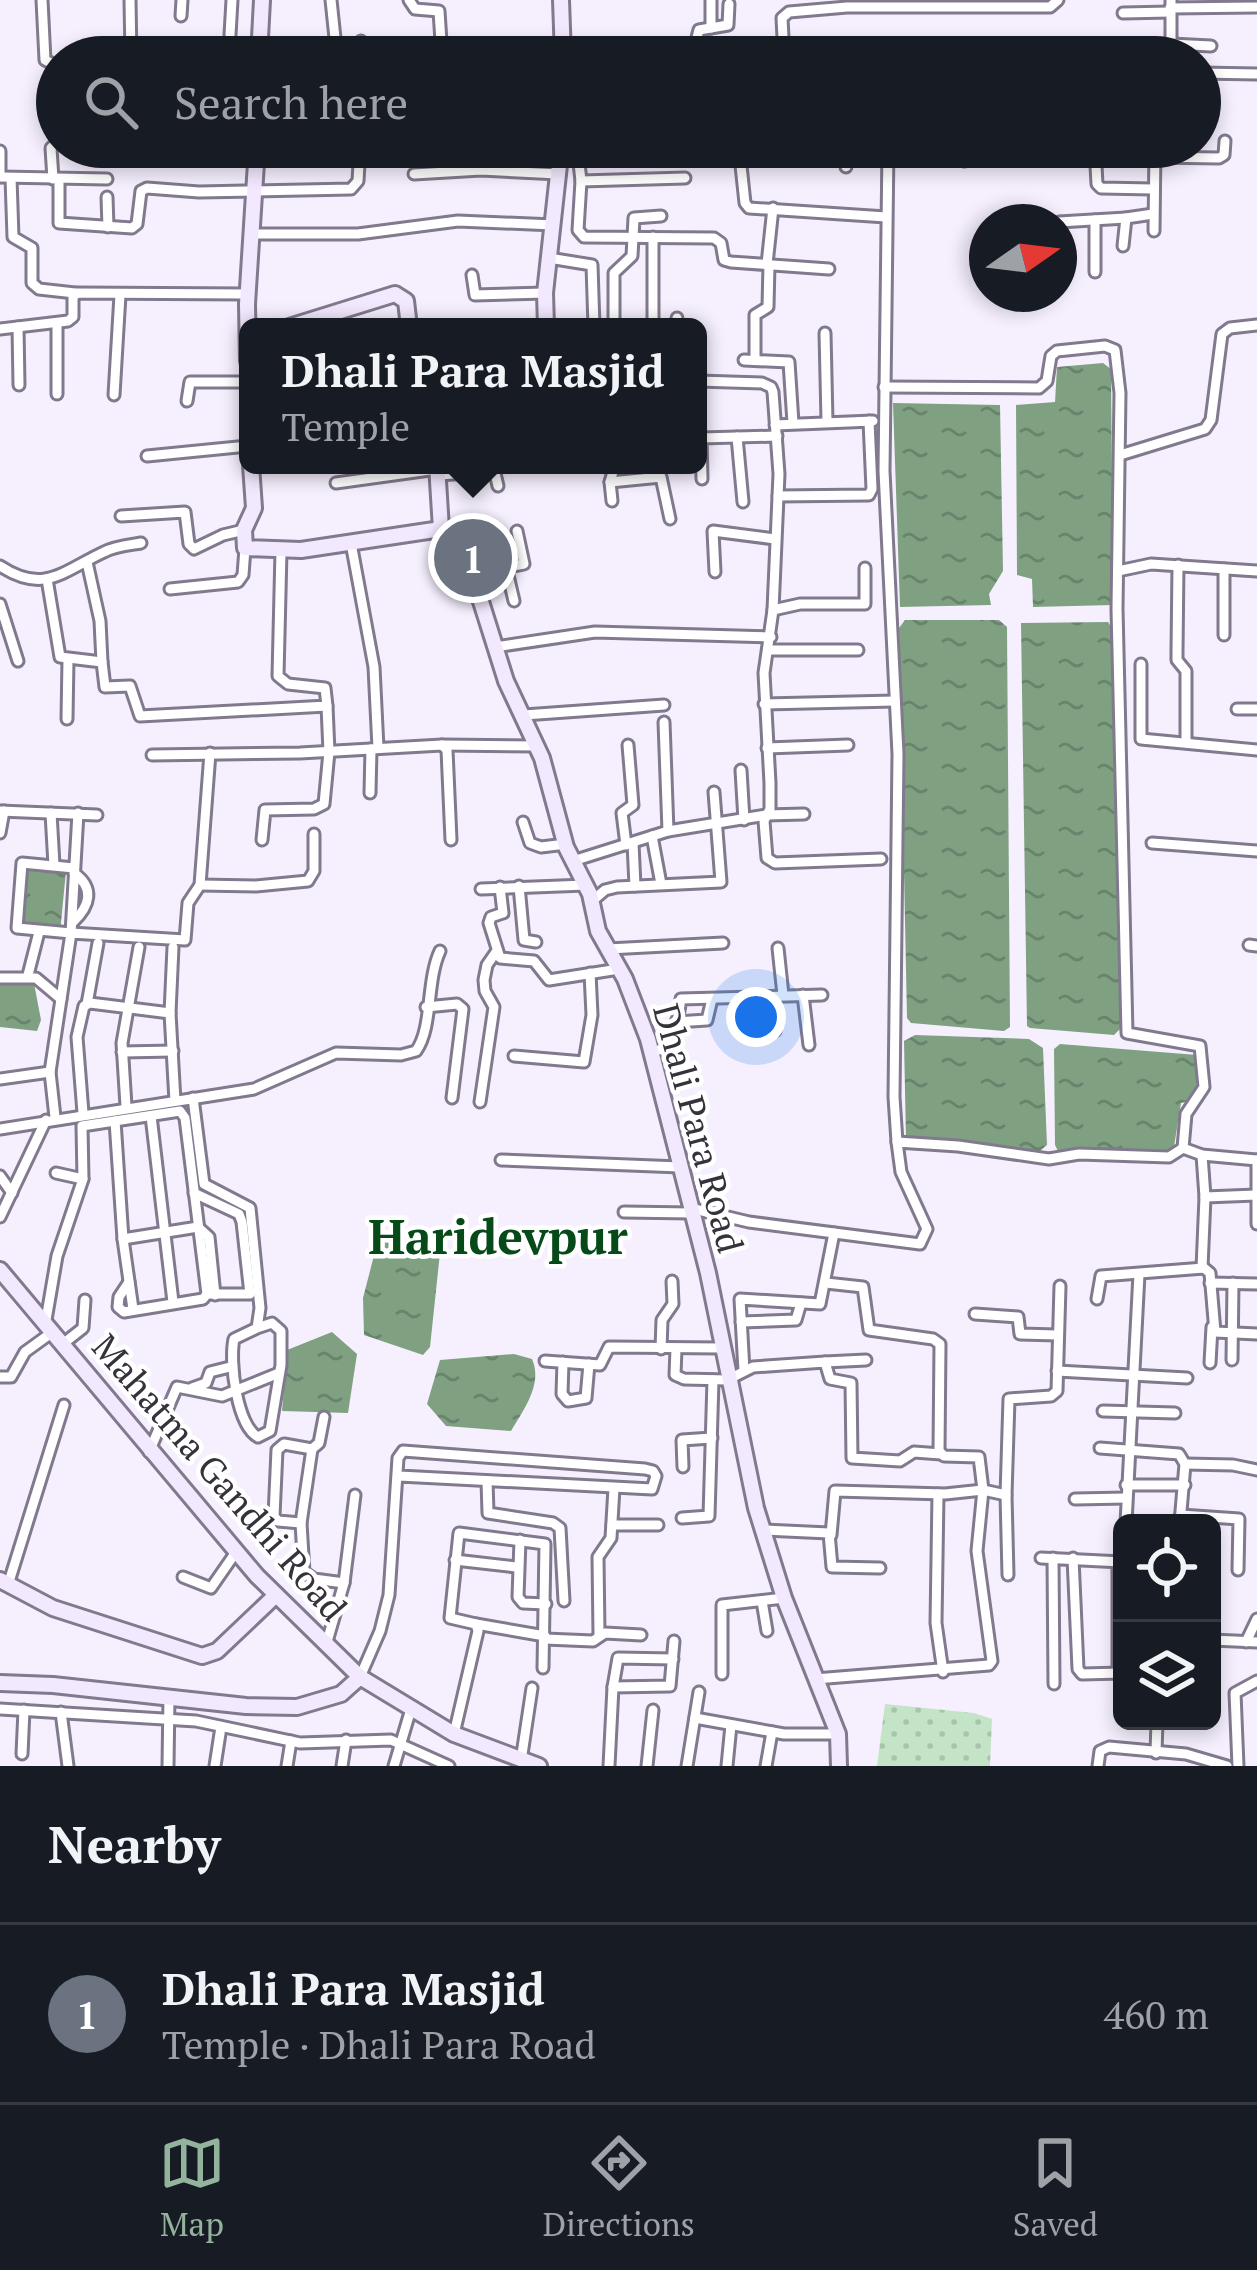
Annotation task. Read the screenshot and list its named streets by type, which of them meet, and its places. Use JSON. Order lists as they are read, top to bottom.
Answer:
{
  "streets": {
    "street": ["Dhali Para Road", "Mahatma Gandhi Road"]
  },
  "districts": ["Haridevpur"],
  "north": "right",
  "page": {
    "search": "Search here",
    "popup": ["Dhali Para Masjid", "Temple"],
    "pins": "1",
    "heading": "Nearby",
    "list": [
      {
        "mark": "1",
        "name": "Dhali Para Masjid",
        "note": "Temple · Dhali Para Road",
        "value": "460 m"
      }
    ],
    "nav": ["Map", "Directions", "Saved"]
  }
}
